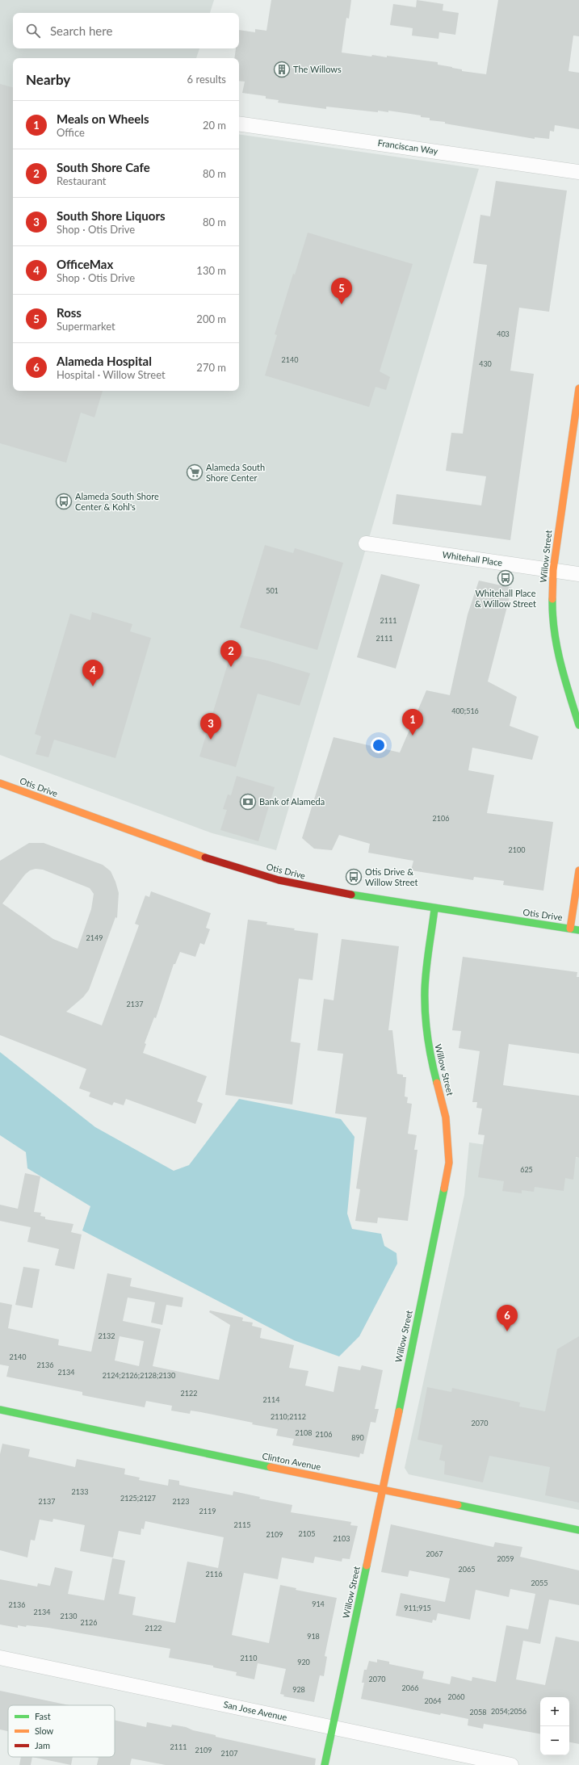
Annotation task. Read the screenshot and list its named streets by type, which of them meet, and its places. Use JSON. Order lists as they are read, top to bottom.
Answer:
{
  "streets": {
    "street": [
      "Franciscan Way",
      "Willow Street",
      "Whitehall Place",
      "Otis Drive",
      "Clinton Avenue",
      "San Jose Avenue"
    ]
  },
  "crossings": [
    ["Willow Street", "Whitehall Place"],
    ["Willow Street", "Otis Drive"],
    ["Willow Street", "Clinton Avenue"],
    ["Willow Street", "San Jose Avenue"]
  ],
  "places": {
    "building": ["The Willows"],
    "supermarket": ["Alameda South Shore Center"],
    "bus stop": ["Alameda South Shore Center & Kohl's", "Whitehall Place & Willow Street", "Otis Drive & Willow Street"],
    "bank": ["Bank of Alameda"]
  },
  "house_numbers": [
    "403",
    "2140",
    "430",
    "501",
    "2111",
    "2111",
    "400;516",
    "2106",
    "2100",
    "2149",
    "2137",
    "625",
    "2132",
    "2140",
    "2136",
    "2134",
    "2124;2126;2128;2130",
    "2122",
    "2114",
    "2110;2112",
    "2070",
    "2108",
    "2106",
    "890",
    "2133",
    "2125;2127",
    "2137",
    "2123",
    "2119",
    "2115",
    "2105",
    "2109",
    "2103",
    "2067",
    "2059",
    "2065",
    "2116",
    "2055",
    "914",
    "2136",
    "911;915",
    "2134",
    "2130",
    "2126",
    "2122",
    "918",
    "2110",
    "920",
    "2070",
    "2066",
    "928",
    "2060",
    "2064",
    "2054;2056",
    "2058",
    "2111",
    "2109",
    "2107"
  ],
  "legend": ["Fast", "Slow", "Jam"],
  "page": {
    "search": "Search here",
    "heading": ["Nearby", "6 results"],
    "list": [
      {
        "mark": "1",
        "name": "Meals on Wheels",
        "note": "Office",
        "value": "20 m"
      },
      {
        "mark": "2",
        "name": "South Shore Cafe",
        "note": "Restaurant",
        "value": "80 m"
      },
      {
        "mark": "3",
        "name": "South Shore Liquors",
        "note": "Shop · Otis Drive",
        "value": "80 m"
      },
      {
        "mark": "4",
        "name": "OfficeMax",
        "note": "Shop · Otis Drive",
        "value": "130 m"
      },
      {
        "mark": "5",
        "name": "Ross",
        "note": "Supermarket",
        "value": "200 m"
      },
      {
        "mark": "6",
        "name": "Alameda Hospital",
        "note": "Hospital · Willow Street",
        "value": "270 m"
      }
    ],
    "pins": [
      "5",
      "2",
      "4",
      "1",
      "3",
      "6"
    ],
    "map_buttons": ["+", "−"]
  }
}
